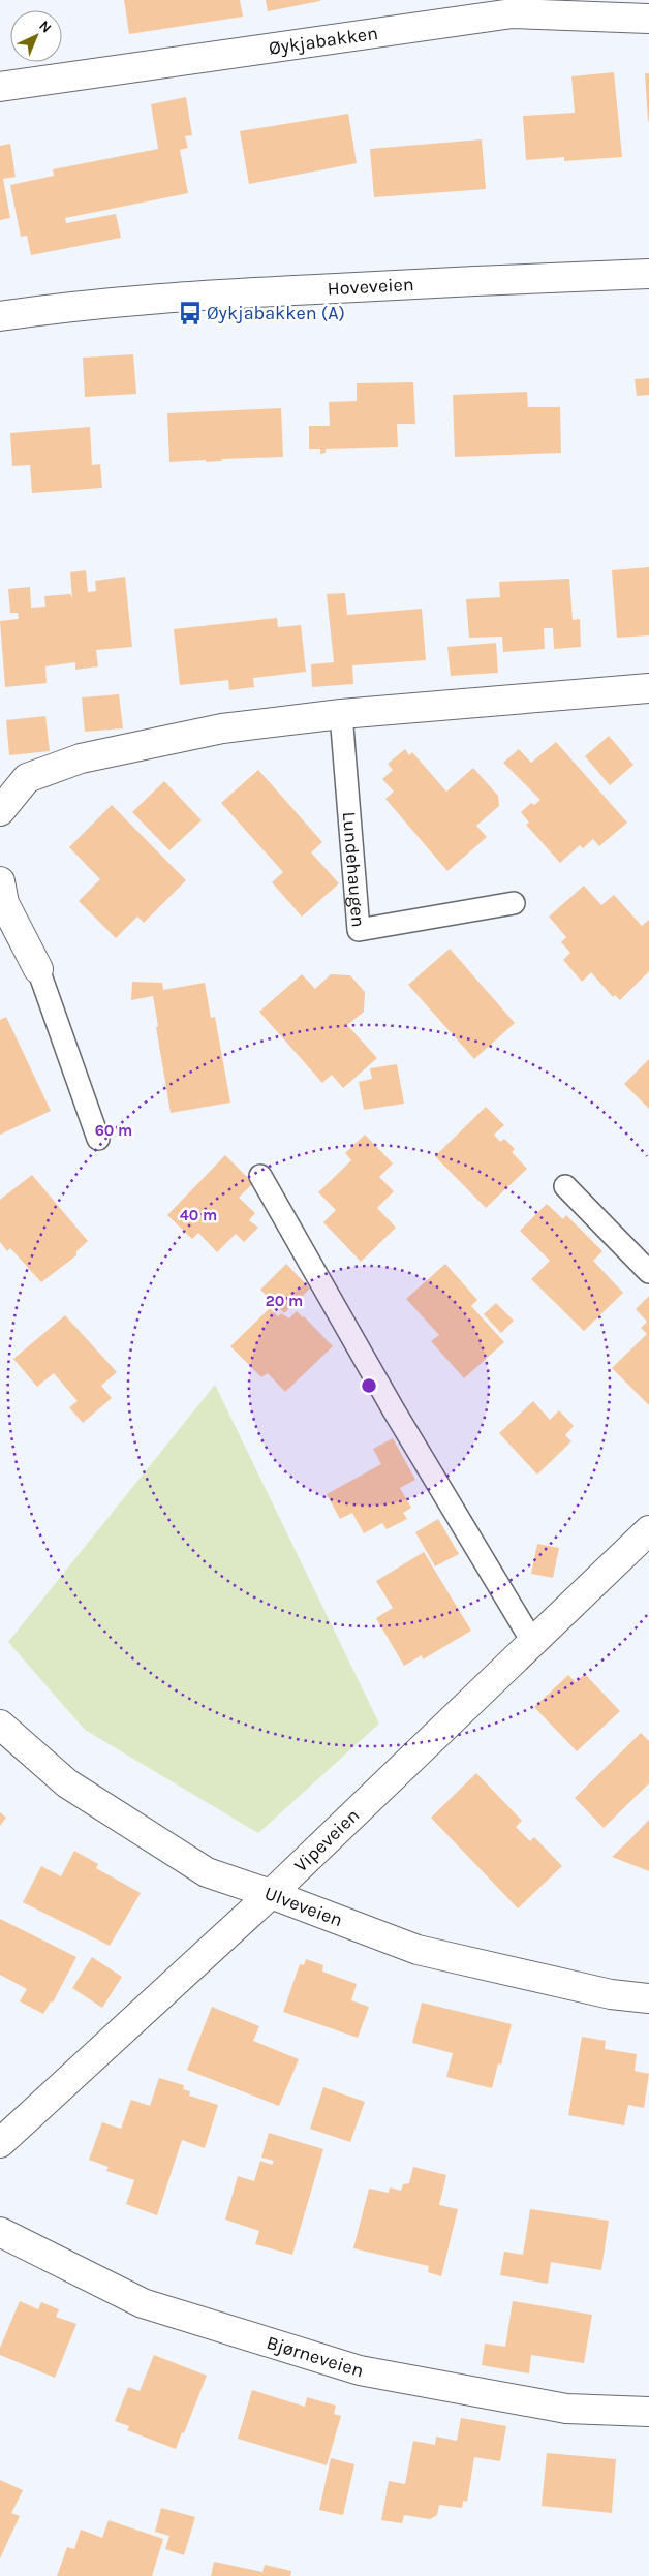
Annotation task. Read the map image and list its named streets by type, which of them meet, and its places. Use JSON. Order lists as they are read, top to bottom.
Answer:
{
  "streets": {
    "street": [
      "Øykjabakken",
      "Hoveveien",
      "Vipeveien",
      "Ulveveien",
      "Bjørneveien"
    ],
    "lane": ["Lundehaugen"]
  },
  "crossings": [
    ["Vipeveien", "Ulveveien"]
  ],
  "places": {
    "bus stop": ["Øykjabakken (A)"]
  },
  "north": "top right",
  "rings": ["60 m", "40 m", "20 m"]
}
